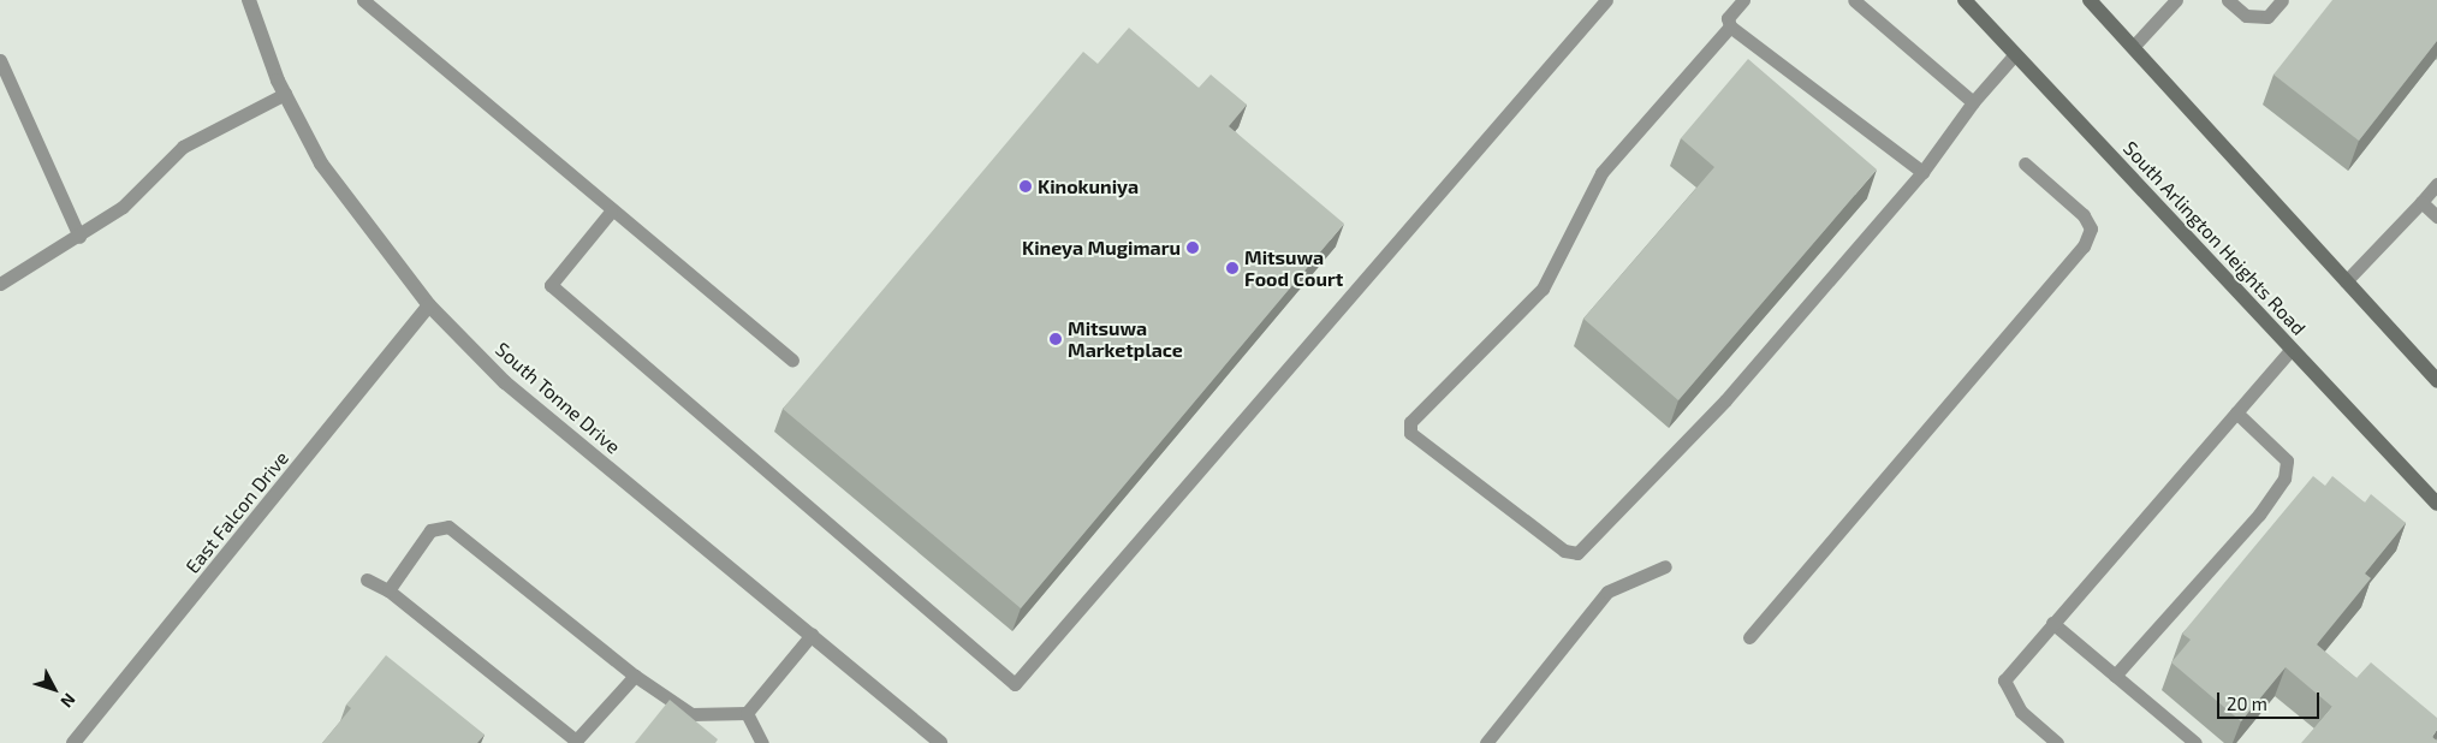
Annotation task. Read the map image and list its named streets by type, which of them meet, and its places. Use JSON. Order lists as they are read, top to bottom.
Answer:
{
  "streets": {
    "main road": ["South Arlington Heights Road"],
    "street": ["South Tonne Drive", "East Falcon Drive"]
  },
  "crossings": [
    ["South Tonne Drive", "East Falcon Drive"]
  ],
  "places": [
    "Kinokuniya",
    "Kineya Mugimaru",
    "Mitsuwa Food Court",
    "Mitsuwa Marketplace"
  ],
  "scale_bar": "20 m",
  "north": "bottom right"
}
